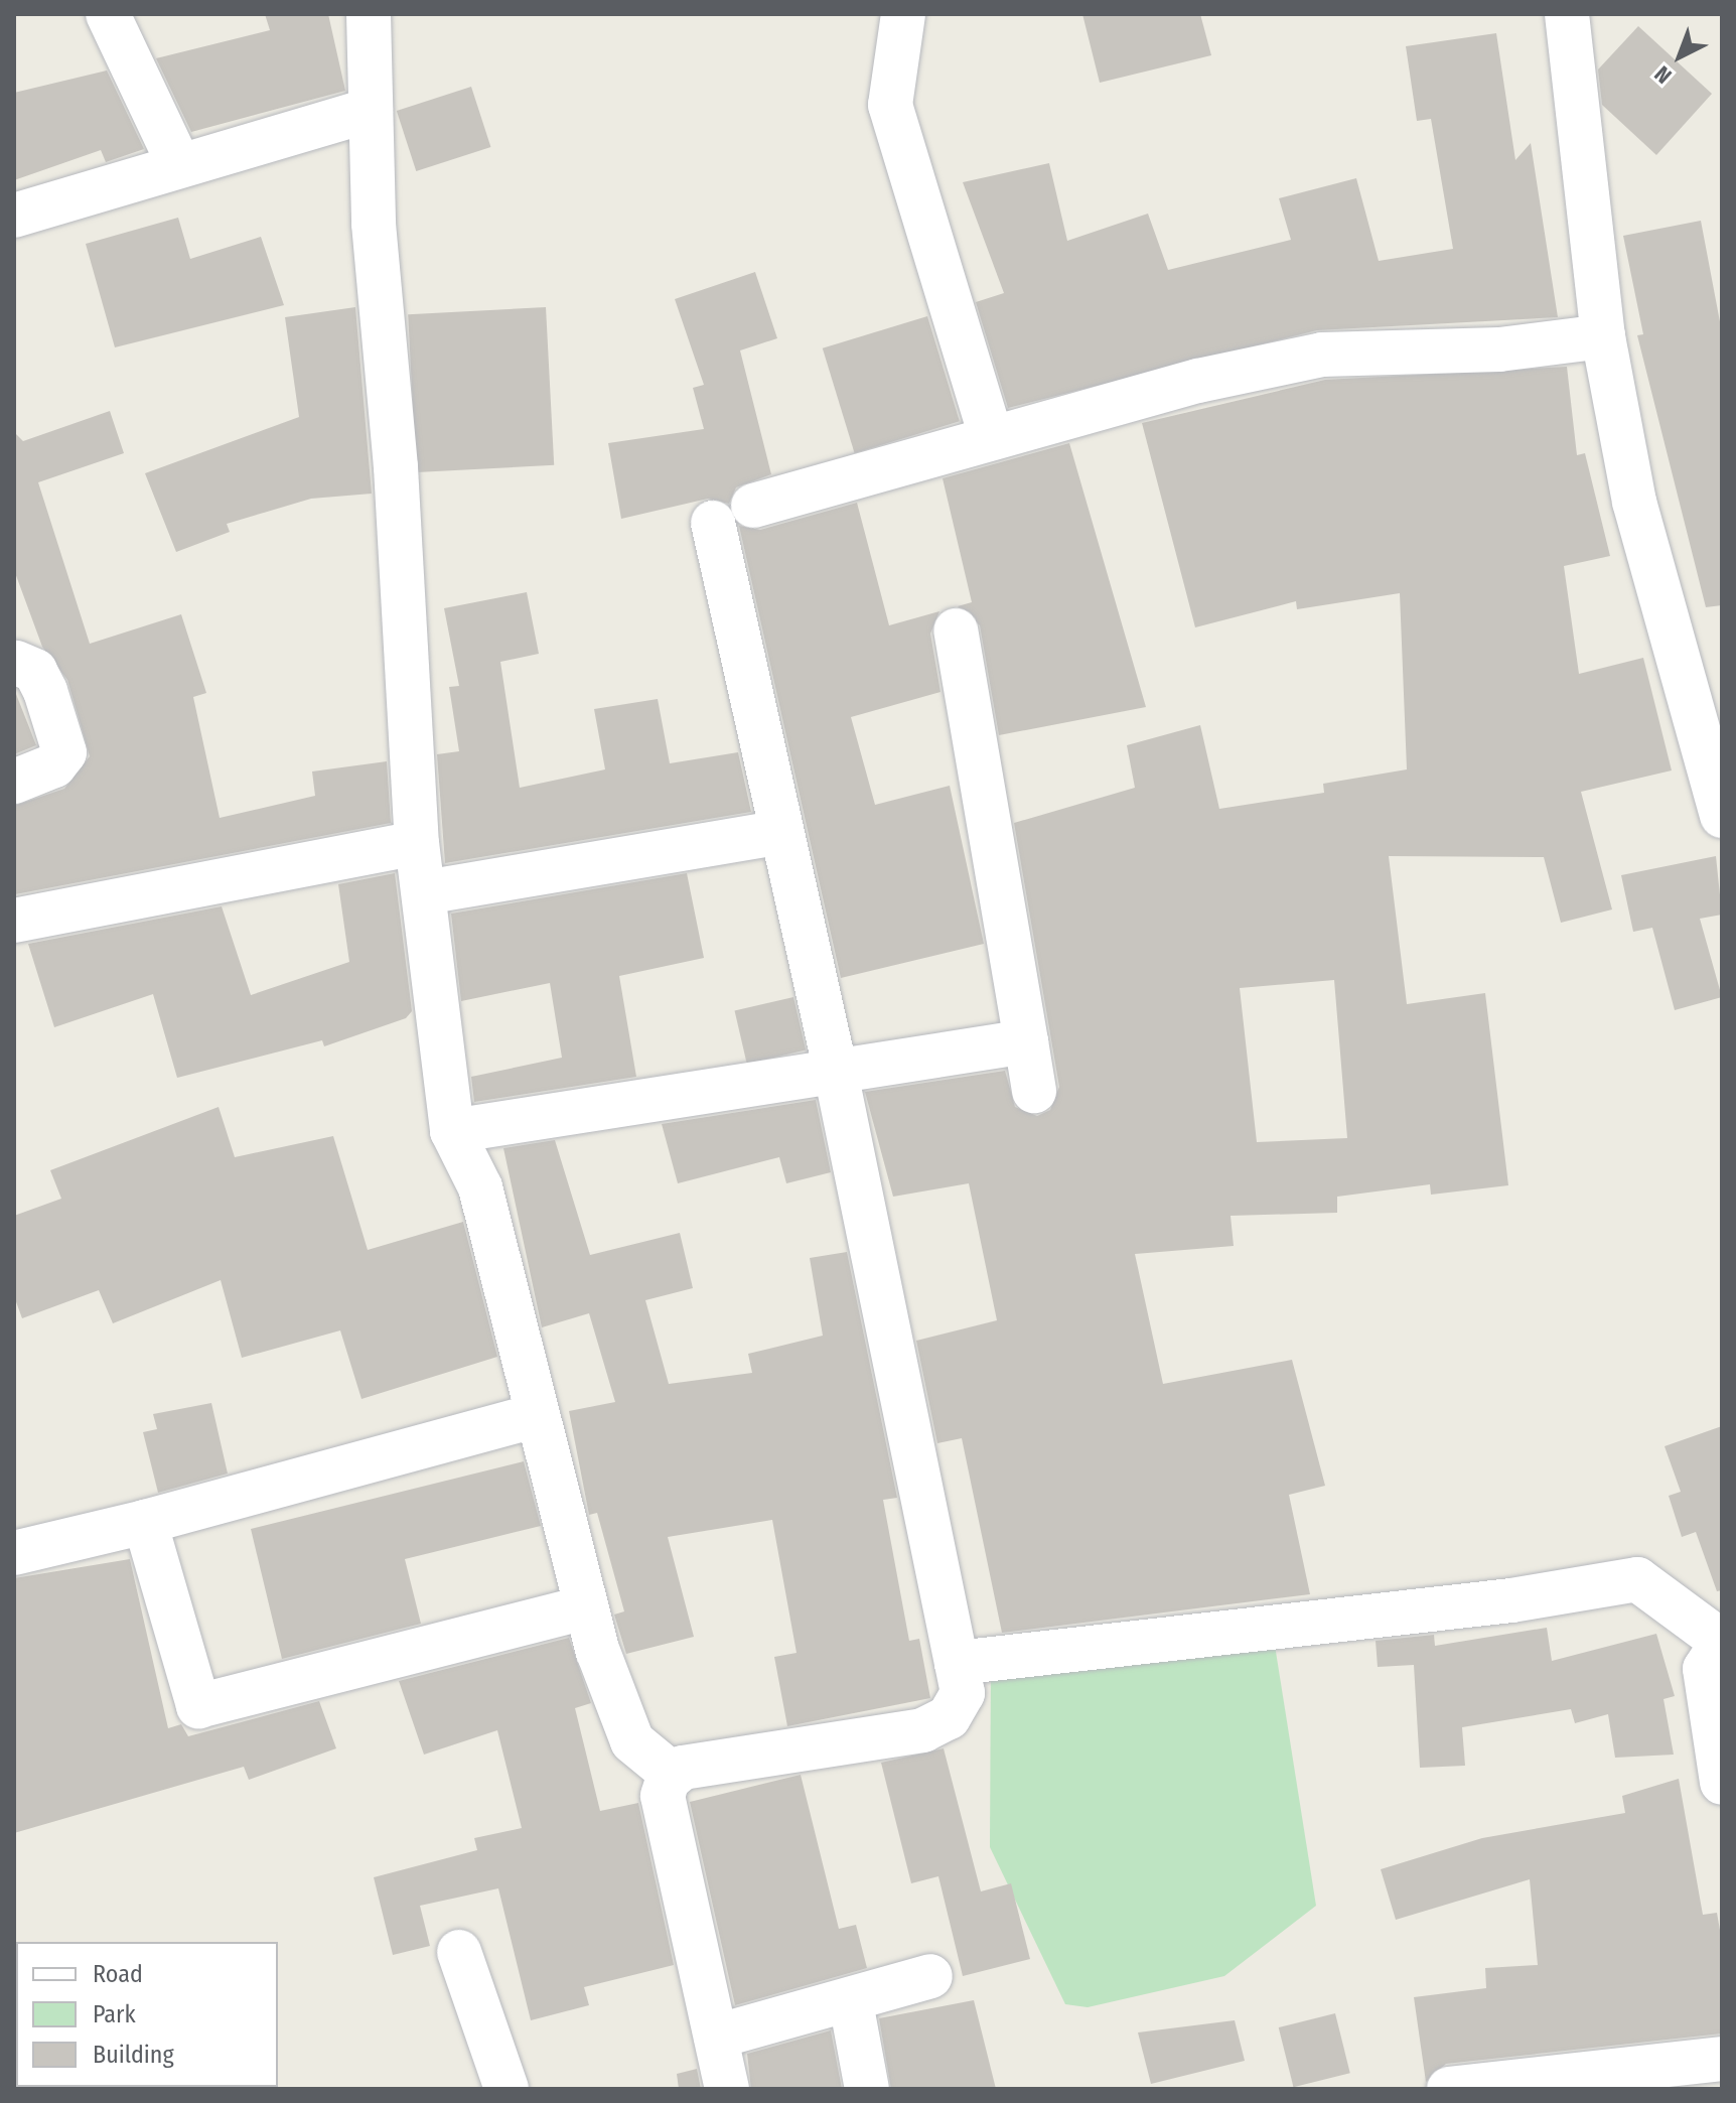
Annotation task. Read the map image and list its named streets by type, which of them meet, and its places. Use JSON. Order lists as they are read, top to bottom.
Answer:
{
  "legend": ["Road", "Park", "Building"],
  "north": "bottom left"
}
